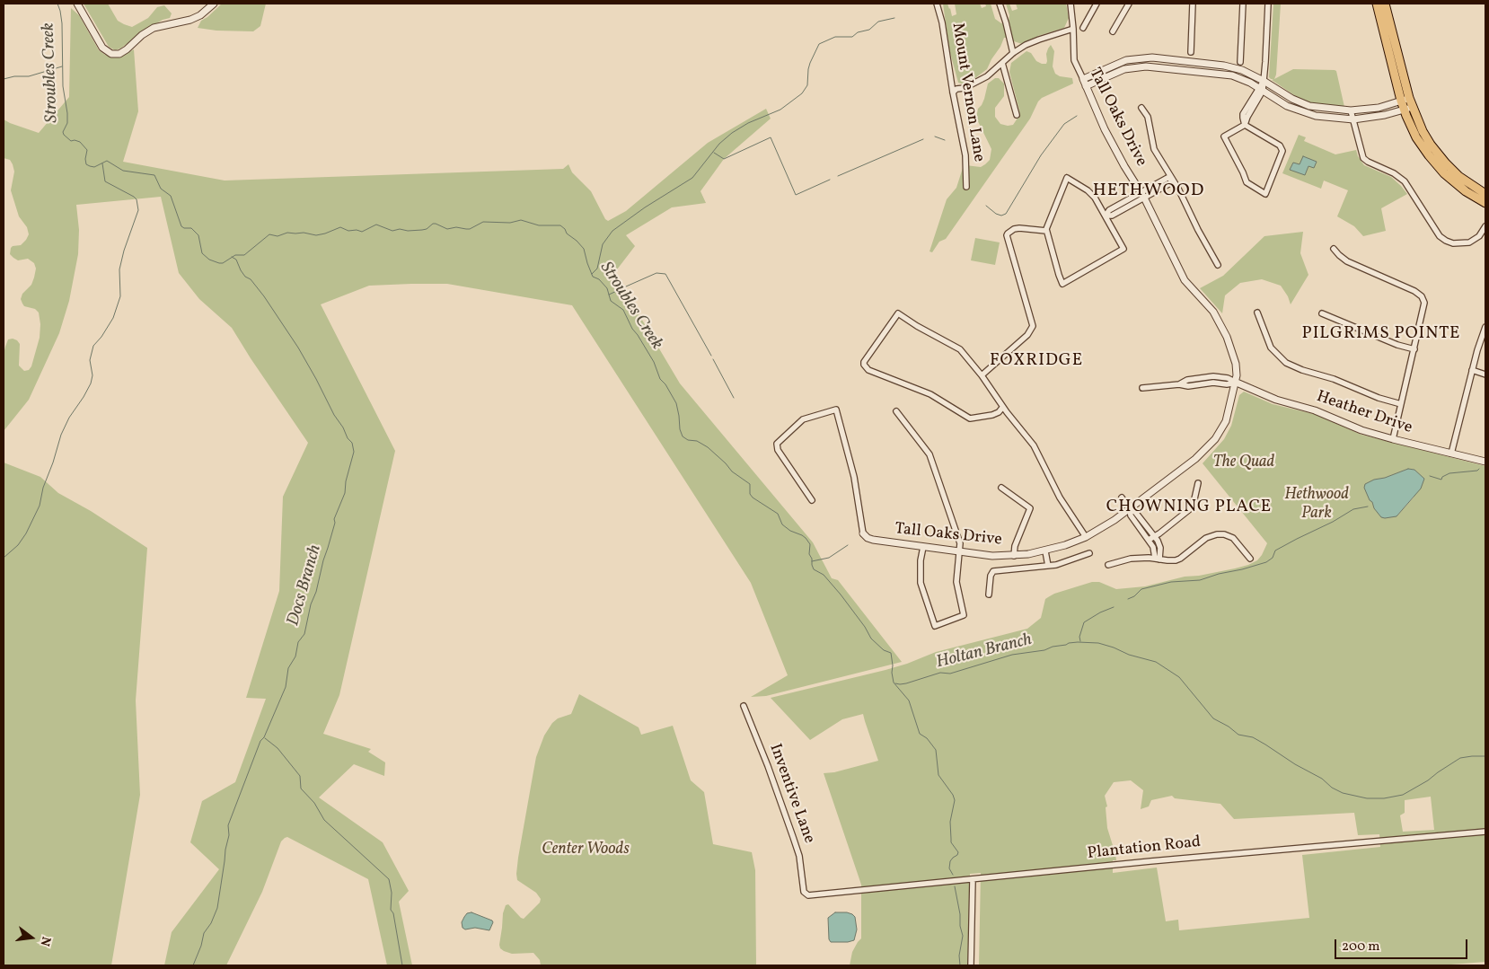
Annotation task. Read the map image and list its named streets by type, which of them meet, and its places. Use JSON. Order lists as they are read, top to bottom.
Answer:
{
  "streets": {
    "street": [
      "Mount Vernon Lane",
      "Tall Oaks Drive",
      "Heather Drive",
      "Inventive Lane",
      "Plantation Road"
    ]
  },
  "crossings": [
    ["Tall Oaks Drive", "Heather Drive"],
    ["Inventive Lane", "Plantation Road"]
  ],
  "districts": [
    "HETHWOOD",
    "PILGRIMS POINTE",
    "FOXRIDGE",
    "CHOWNING PLACE"
  ],
  "water": ["Stroubles Creek", "Docs Branch", "Holtan Branch"],
  "parks": ["The Quad", "Hethwood Park", "Center Woods"],
  "scale_bar": "200 m",
  "north": "right"
}
